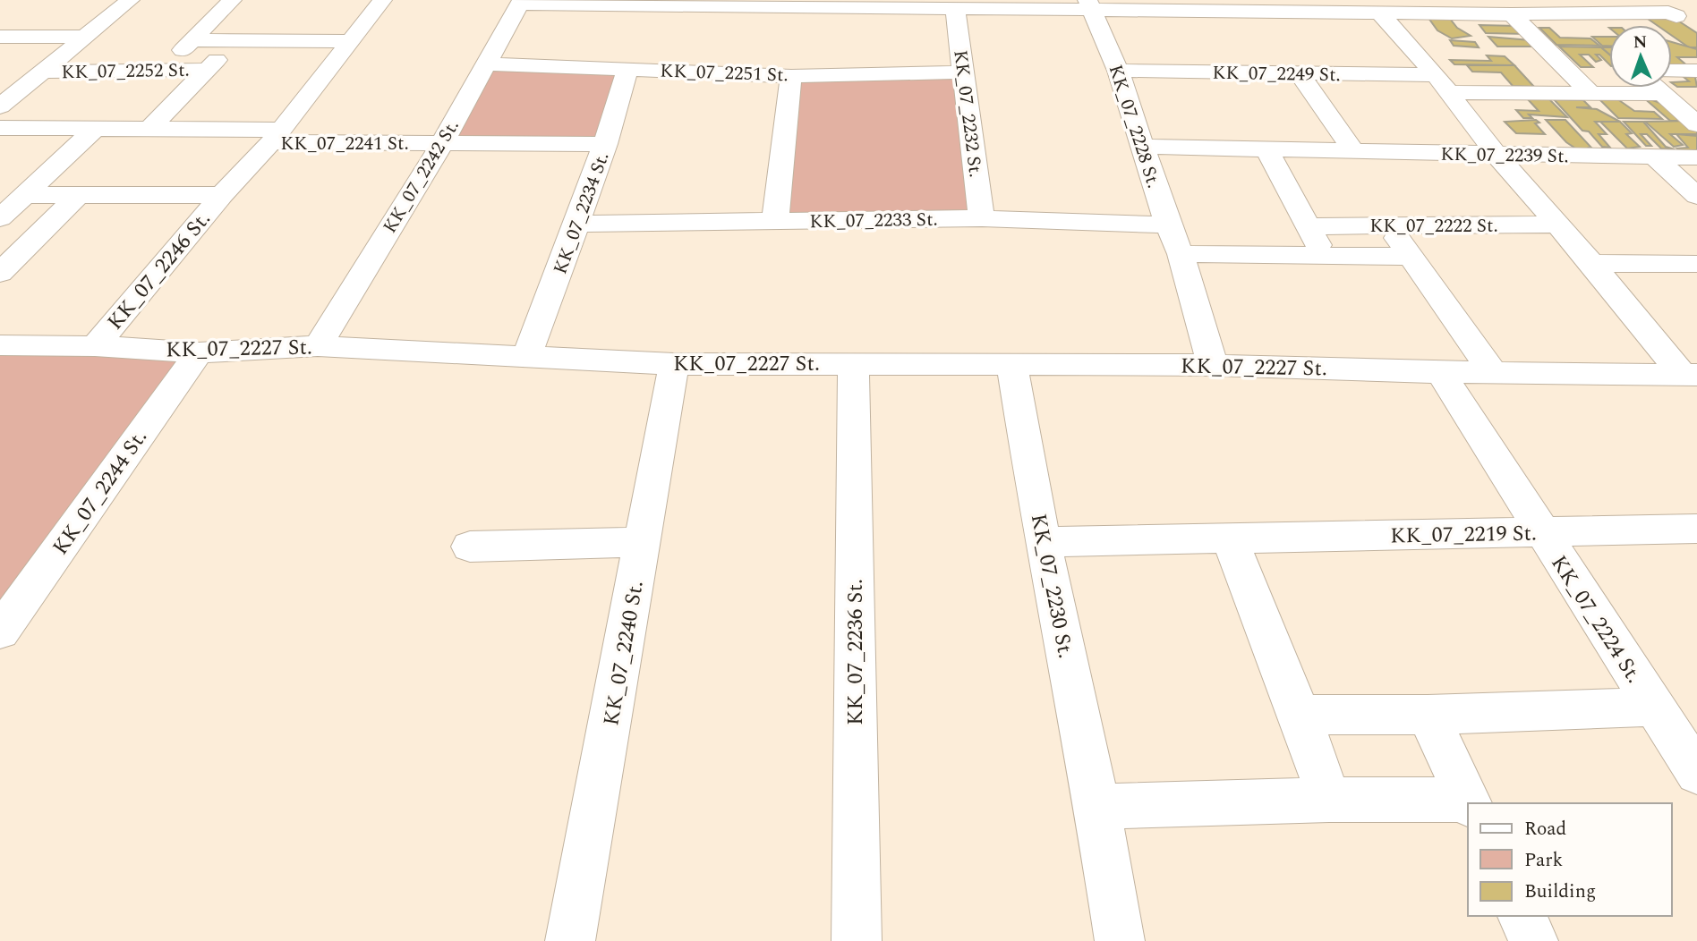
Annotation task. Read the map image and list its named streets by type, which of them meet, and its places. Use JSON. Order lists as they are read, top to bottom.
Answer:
{
  "streets": {
    "street": [
      "KK_07_2252 St.",
      "KK_07_2251 St.",
      "KK_07_2249 St.",
      "KK_07_2232 St.",
      "KK_07_2228 St.",
      "KK_07_2241 St.",
      "KK_07_2239 St.",
      "KK_07_2242 St.",
      "KK_07_2234 St.",
      "KK_07_2233 St.",
      "KK_07_2222 St.",
      "KK_07_2246 St.",
      "KK_07_2227 St.",
      "KK_07_2244 St.",
      "KK_07_2219 St.",
      "KK_07_2230 St.",
      "KK_07_2224 St.",
      "KK_07_2236 St.",
      "KK_07_2240 St."
    ]
  },
  "crossings": [
    ["KK_07_2251 St.", "KK_07_2232 St."],
    ["KK_07_2251 St.", "KK_07_2242 St."],
    ["KK_07_2251 St.", "KK_07_2234 St."],
    ["KK_07_2249 St.", "KK_07_2228 St."],
    ["KK_07_2232 St.", "KK_07_2233 St."],
    ["KK_07_2228 St.", "KK_07_2239 St."],
    ["KK_07_2228 St.", "KK_07_2233 St."],
    ["KK_07_2228 St.", "KK_07_2227 St."],
    ["KK_07_2241 St.", "KK_07_2242 St."],
    ["KK_07_2241 St.", "KK_07_2234 St."],
    ["KK_07_2241 St.", "KK_07_2246 St."],
    ["KK_07_2242 St.", "KK_07_2227 St."],
    ["KK_07_2234 St.", "KK_07_2233 St."],
    ["KK_07_2234 St.", "KK_07_2227 St."],
    ["KK_07_2246 St.", "KK_07_2227 St."],
    ["KK_07_2227 St.", "KK_07_2244 St."],
    ["KK_07_2227 St.", "KK_07_2230 St."],
    ["KK_07_2227 St.", "KK_07_2224 St."],
    ["KK_07_2227 St.", "KK_07_2236 St."],
    ["KK_07_2227 St.", "KK_07_2240 St."],
    ["KK_07_2219 St.", "KK_07_2230 St."],
    ["KK_07_2219 St.", "KK_07_2224 St."]
  ],
  "legend": ["Road", "Park", "Building"],
  "north": "top"
}
